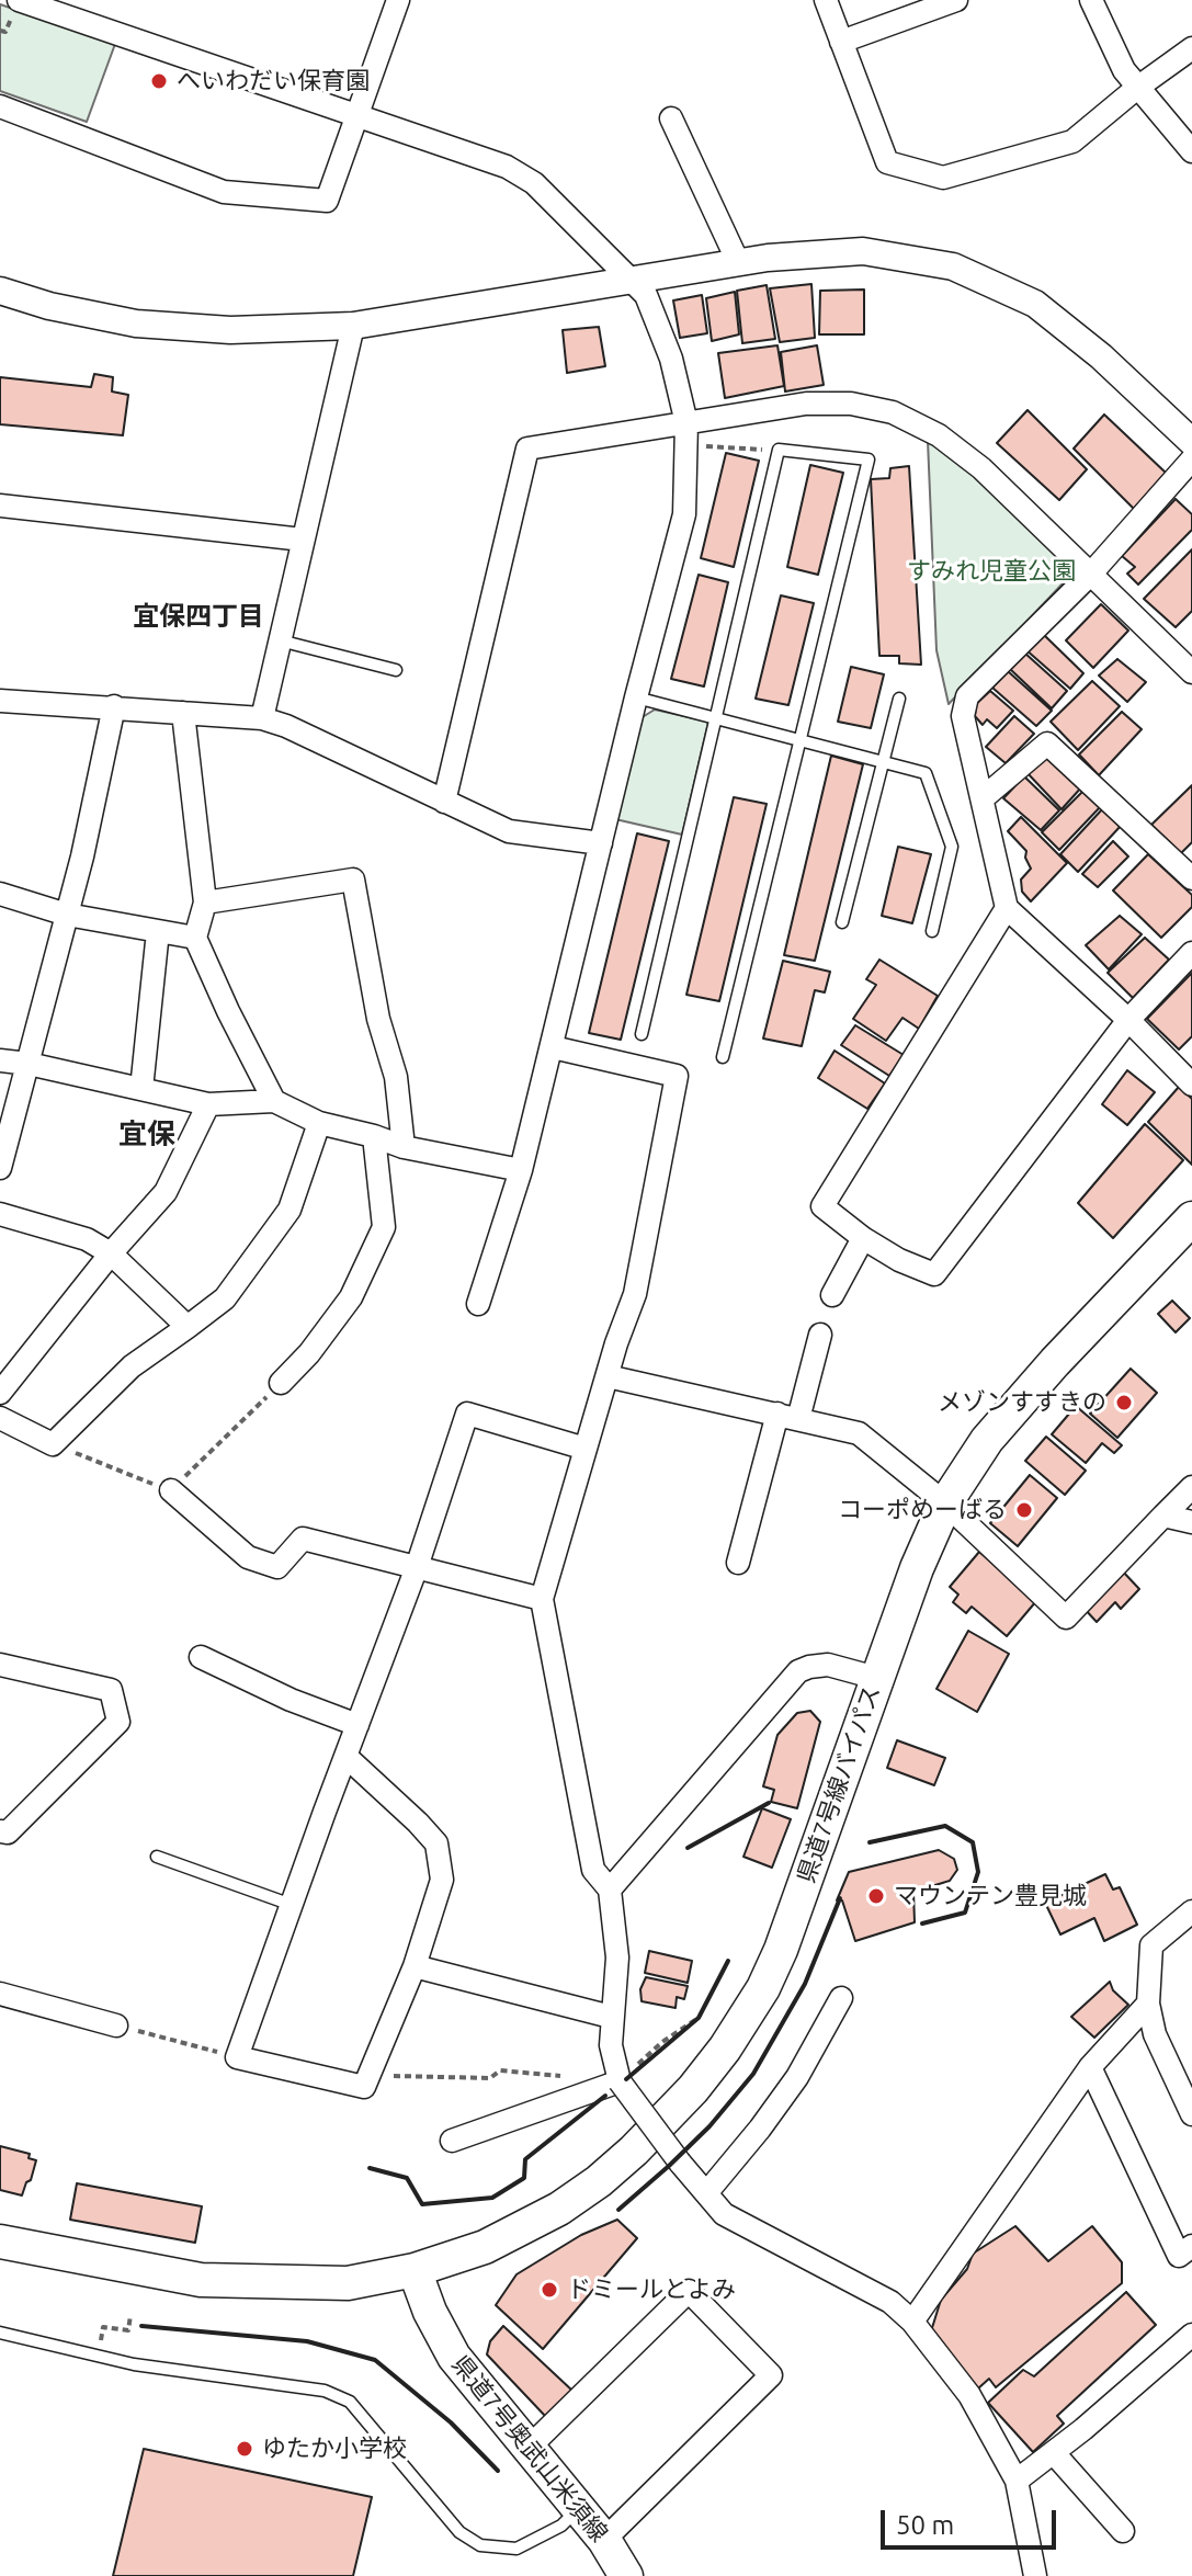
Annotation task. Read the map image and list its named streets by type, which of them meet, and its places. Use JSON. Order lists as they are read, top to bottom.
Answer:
{
  "streets": {
    "main road": ["県道7号線バイパス", "県道7号奥武山米須線"]
  },
  "crossings": [
    ["県道7号線バイパス", "県道7号奥武山米須線"]
  ],
  "districts": ["宜保四丁目", "宜保"],
  "parks": ["すみれ児童公園"],
  "places": [
    "へいわだい保育園",
    "メゾンすすきの",
    "コーポめーばる",
    "マウンテン豊見城",
    "ドミールとよみ",
    "ゆたか小学校"
  ],
  "scale_bar": "50 m"
}
